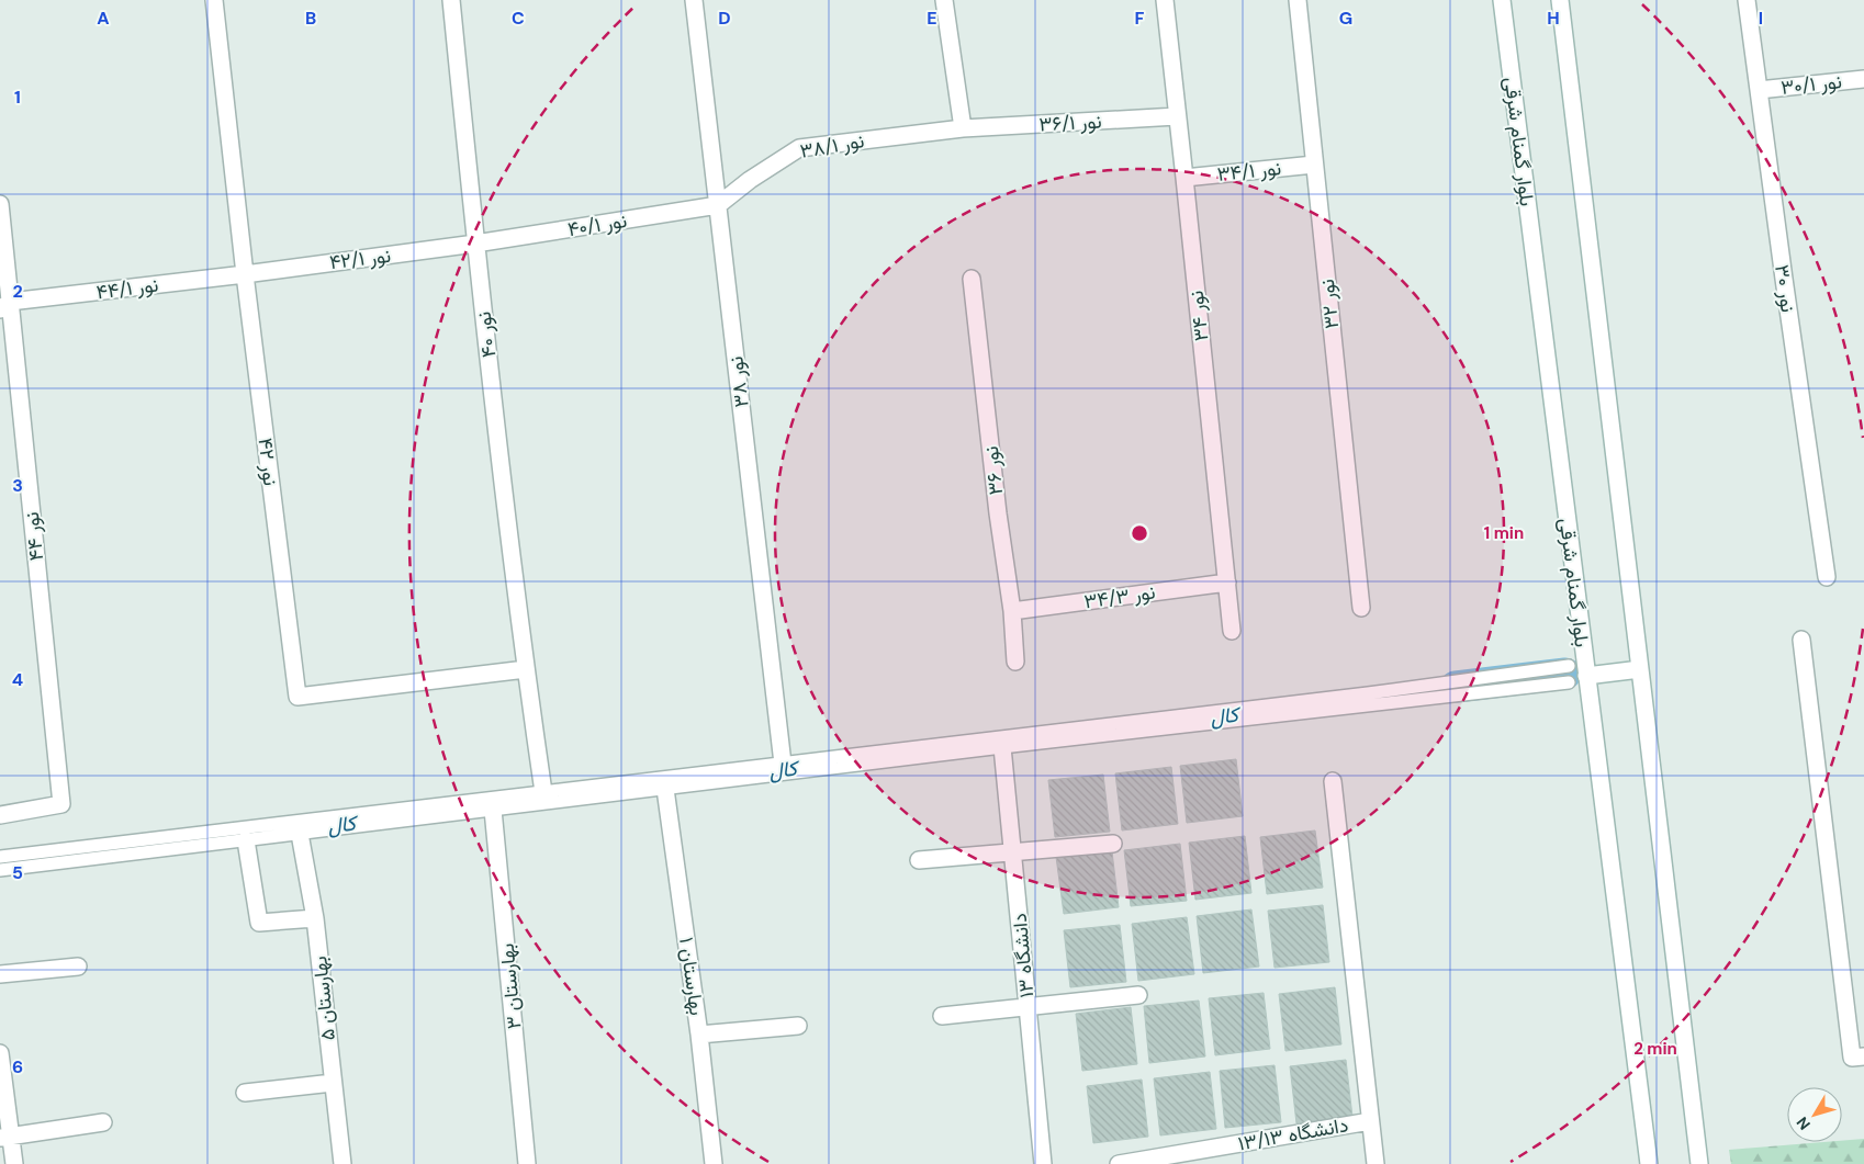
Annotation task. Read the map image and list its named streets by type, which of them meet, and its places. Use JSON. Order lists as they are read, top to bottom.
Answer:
{
  "streets": {
    "street": [
      "نور ۳۰/۱",
      "نور ۳۶/۱",
      "بلوار گمنام شرقی",
      "نور ۳۸/۱",
      "نور ۳۴/۱",
      "نور ۴۰/۱",
      "نور ۴۲/۱",
      "نور ۴۴/۱",
      "نور ۳۰",
      "نور ۳۲",
      "نور ۳۴",
      "نور ۴۰",
      "نور ۳۸",
      "نور ۴۲",
      "نور ۳۶",
      "نور ۴۴",
      "نور ۳۴/۳",
      "دانشگاه ۱۳",
      "بهارستان ۱",
      "بهارستان ۳",
      "بهارستان ۵",
      "دانشگاه ۱۳/۱۳"
    ]
  },
  "crossings": [
    ["نور ۳۰/۱", "نور ۳۰"],
    ["نور ۳۶/۱", "نور ۳۸/۱"],
    ["نور ۳۶/۱", "نور ۳۴"],
    ["نور ۳۸/۱", "نور ۴۰/۱"],
    ["نور ۳۸/۱", "نور ۳۸"],
    ["نور ۳۴/۱", "نور ۳۲"],
    ["نور ۳۴/۱", "نور ۳۴"],
    ["نور ۴۰/۱", "نور ۴۲/۱"],
    ["نور ۴۰/۱", "نور ۴۰"],
    ["نور ۴۰/۱", "نور ۳۸"],
    ["نور ۴۲/۱", "نور ۴۴/۱"],
    ["نور ۴۲/۱", "نور ۴۰"],
    ["نور ۴۲/۱", "نور ۴۲"],
    ["نور ۴۴/۱", "نور ۴۲"],
    ["نور ۴۴/۱", "نور ۴۴"],
    ["نور ۳۴", "نور ۳۴/۳"],
    ["نور ۴۰", "نور ۴۲"],
    ["نور ۳۶", "نور ۳۴/۳"]
  ],
  "water": ["کال"],
  "north": "bottom left",
  "grid": {
    "columns": [
      "A",
      "B",
      "C",
      "D",
      "E",
      "F",
      "G",
      "H",
      "I"
    ],
    "rows": [
      "1",
      "2",
      "3",
      "4",
      "5",
      "6"
    ]
  },
  "rings": ["1 min", "2 min"]
}
